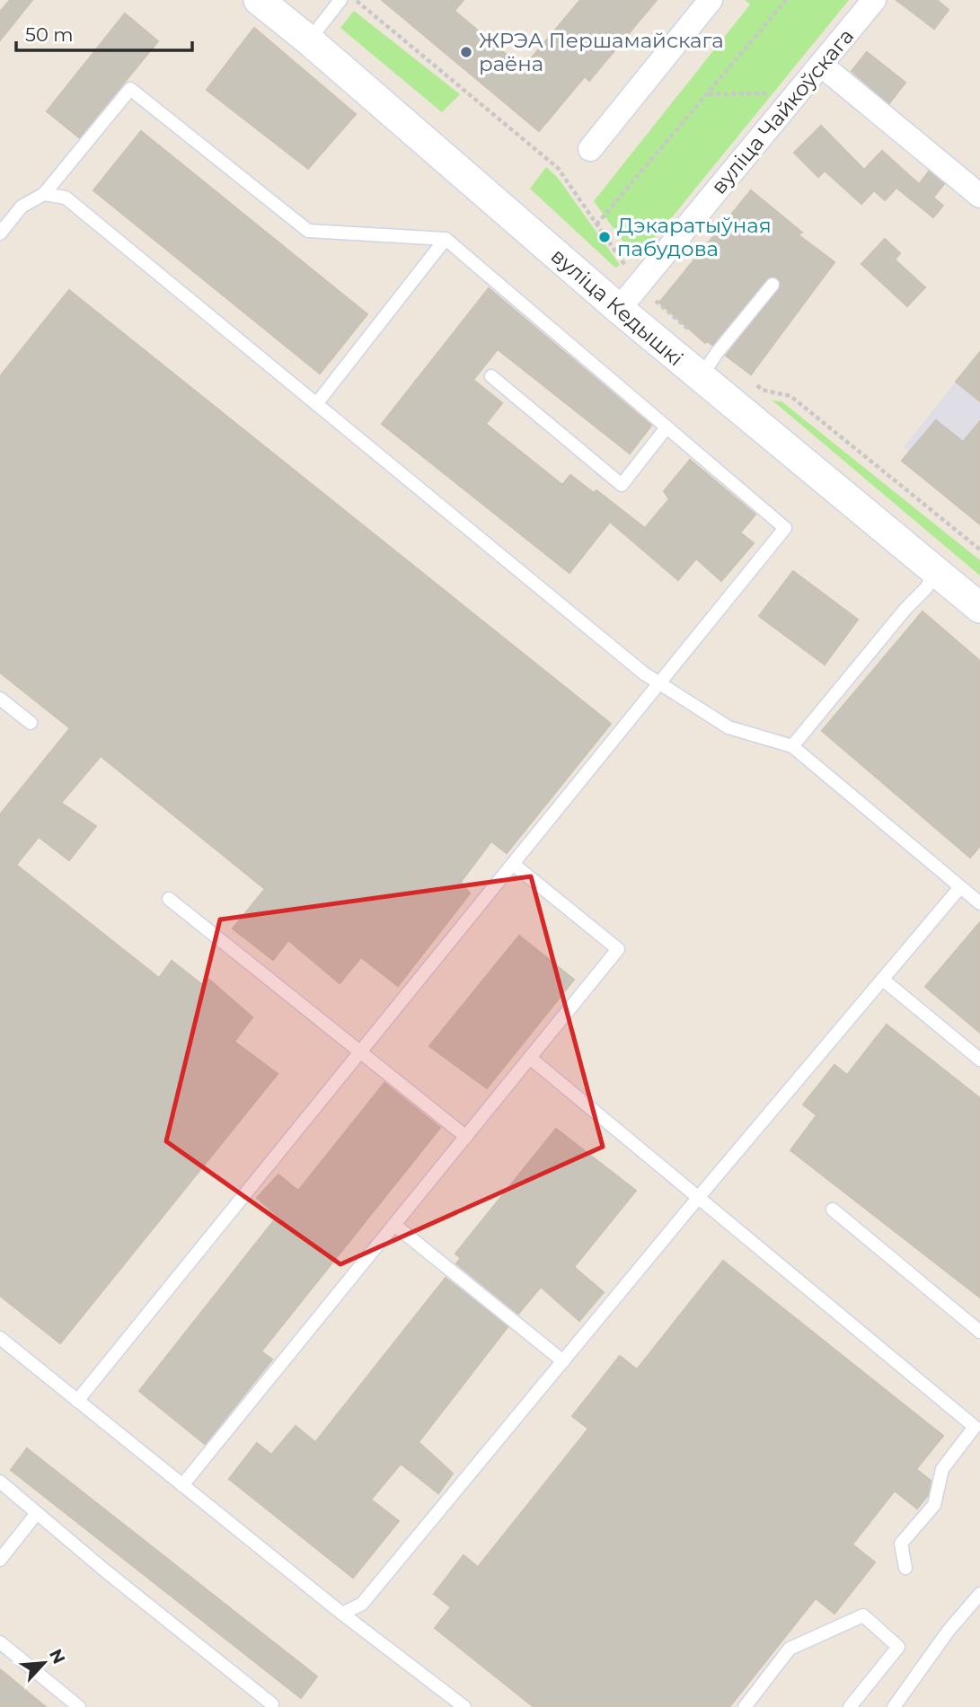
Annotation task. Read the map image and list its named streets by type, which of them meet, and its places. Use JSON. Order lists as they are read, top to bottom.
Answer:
{
  "streets": {
    "street": ["вуліца Чайкоўскага", "вуліца Кедышкі"]
  },
  "crossings": [
    ["вуліца Чайкоўскага", "вуліца Кедышкі"]
  ],
  "places": ["ЖРЭА Першамайскага раёна", "Дэкаратыўная пабудова"],
  "scale_bar": "50 m",
  "north": "top right"
}
